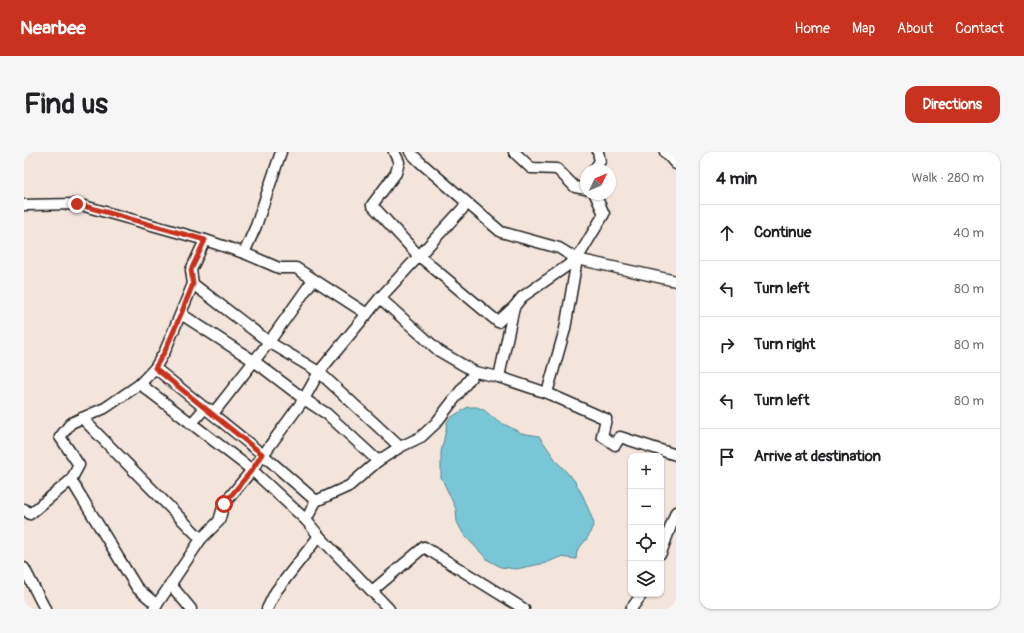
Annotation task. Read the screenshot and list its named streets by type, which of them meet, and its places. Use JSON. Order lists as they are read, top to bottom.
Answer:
{
  "north": "top right",
  "page": {
    "header": "Nearbee",
    "nav": [
      "Home",
      "Map",
      "About",
      "Contact"
    ],
    "buttons": "Directions",
    "title": "Find us",
    "heading": ["4 min", "Walk · 280 m"],
    "list": [
      ["Continue", "40 m"],
      ["Turn left", "80 m"],
      ["Turn right", "80 m"],
      ["Turn left", "80 m"],
      "Arrive at destination"
    ],
    "map_buttons": ["+", "−"]
  }
}
